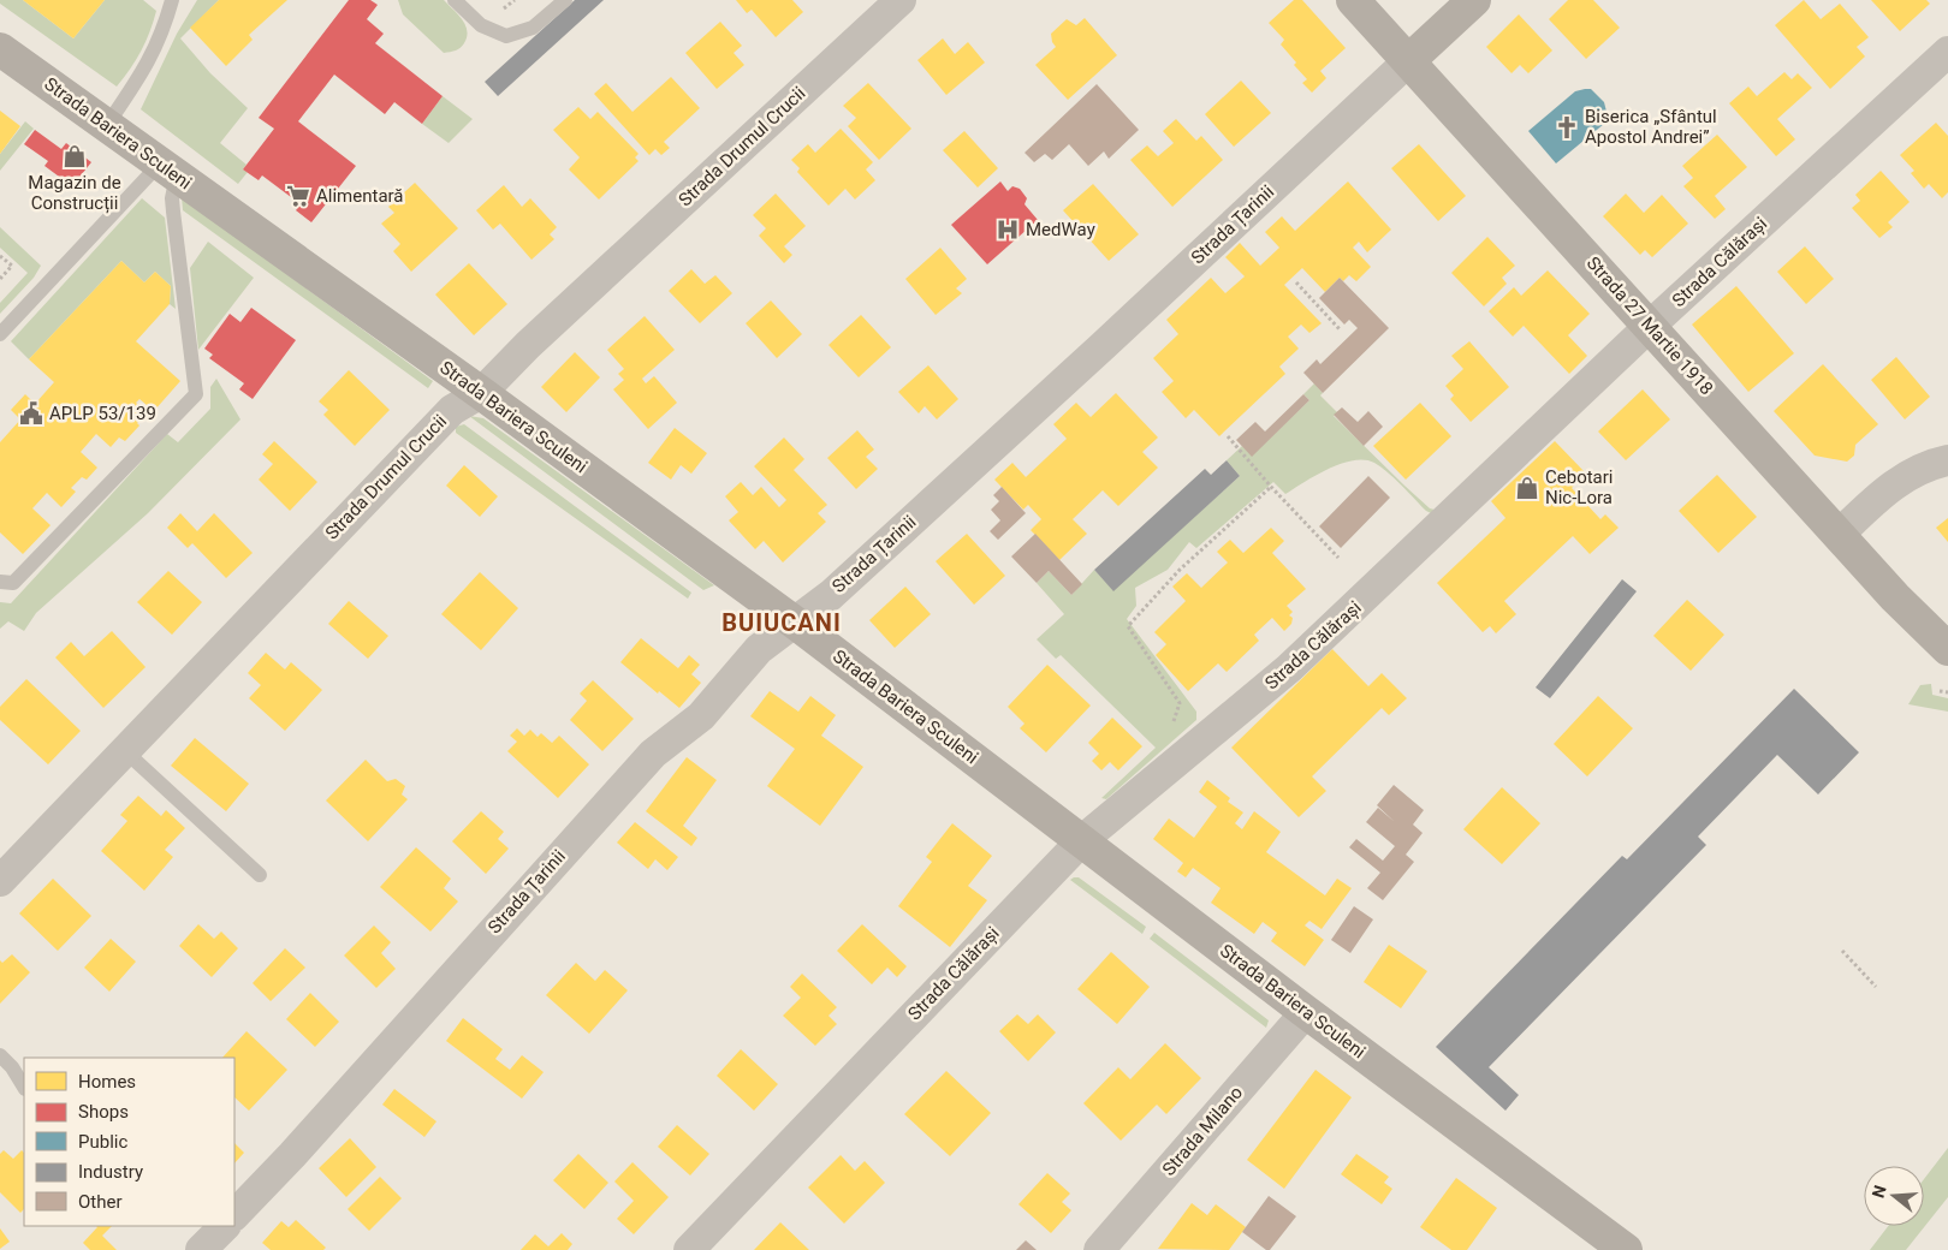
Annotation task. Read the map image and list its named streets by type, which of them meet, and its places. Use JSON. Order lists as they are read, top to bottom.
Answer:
{
  "streets": {
    "main road": ["Strada Bariera Sculeni", "Strada Țarinii", "Strada 27 Martie 1918"],
    "street": ["Strada Drumul Crucii", "Strada Călărași", "Strada Milano"]
  },
  "crossings": [
    ["Strada Bariera Sculeni", "Strada Drumul Crucii"],
    ["Strada Bariera Sculeni", "Strada Țarinii"],
    ["Strada Bariera Sculeni", "Strada Călărași"],
    ["Strada Bariera Sculeni", "Strada Milano"],
    ["Strada Țarinii", "Strada 27 Martie 1918"],
    ["Strada Călărași", "Strada 27 Martie 1918"]
  ],
  "districts": ["BUIUCANI"],
  "places": {
    "church": ["Biserica „Sfântul Apostol Andrei”"],
    "shop": ["Magazin de Construcții", "Cebotari Nic-Lora"],
    "supermarket": ["Alimentară"],
    "hospital": ["MedWay"],
    "public building": ["APLP 53/139"]
  },
  "legend": [
    "Homes",
    "Shops",
    "Public",
    "Industry",
    "Other"
  ],
  "north": "left"
}
